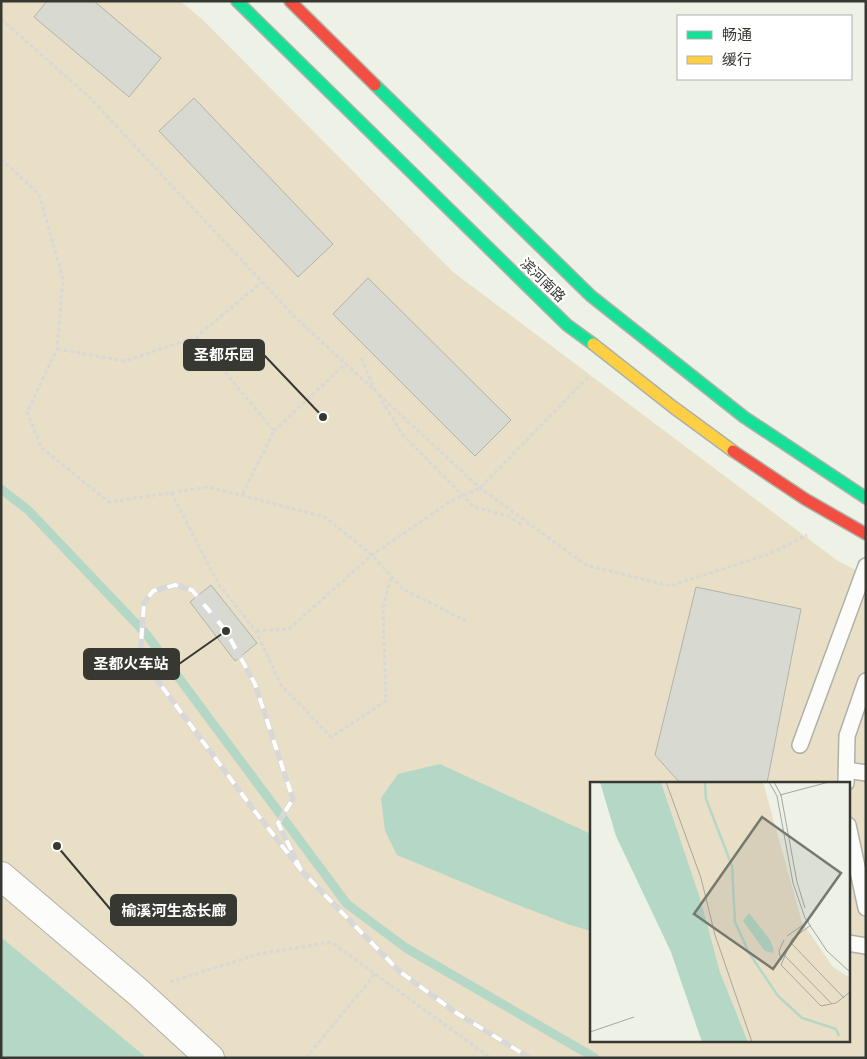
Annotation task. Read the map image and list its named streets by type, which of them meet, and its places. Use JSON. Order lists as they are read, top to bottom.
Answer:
{
  "streets": {
    "main road": ["滨河南路"]
  },
  "places": ["圣都乐园", "圣都火车站", "榆溪河生态长廊"],
  "legend": ["畅通", "缓行"]
}
